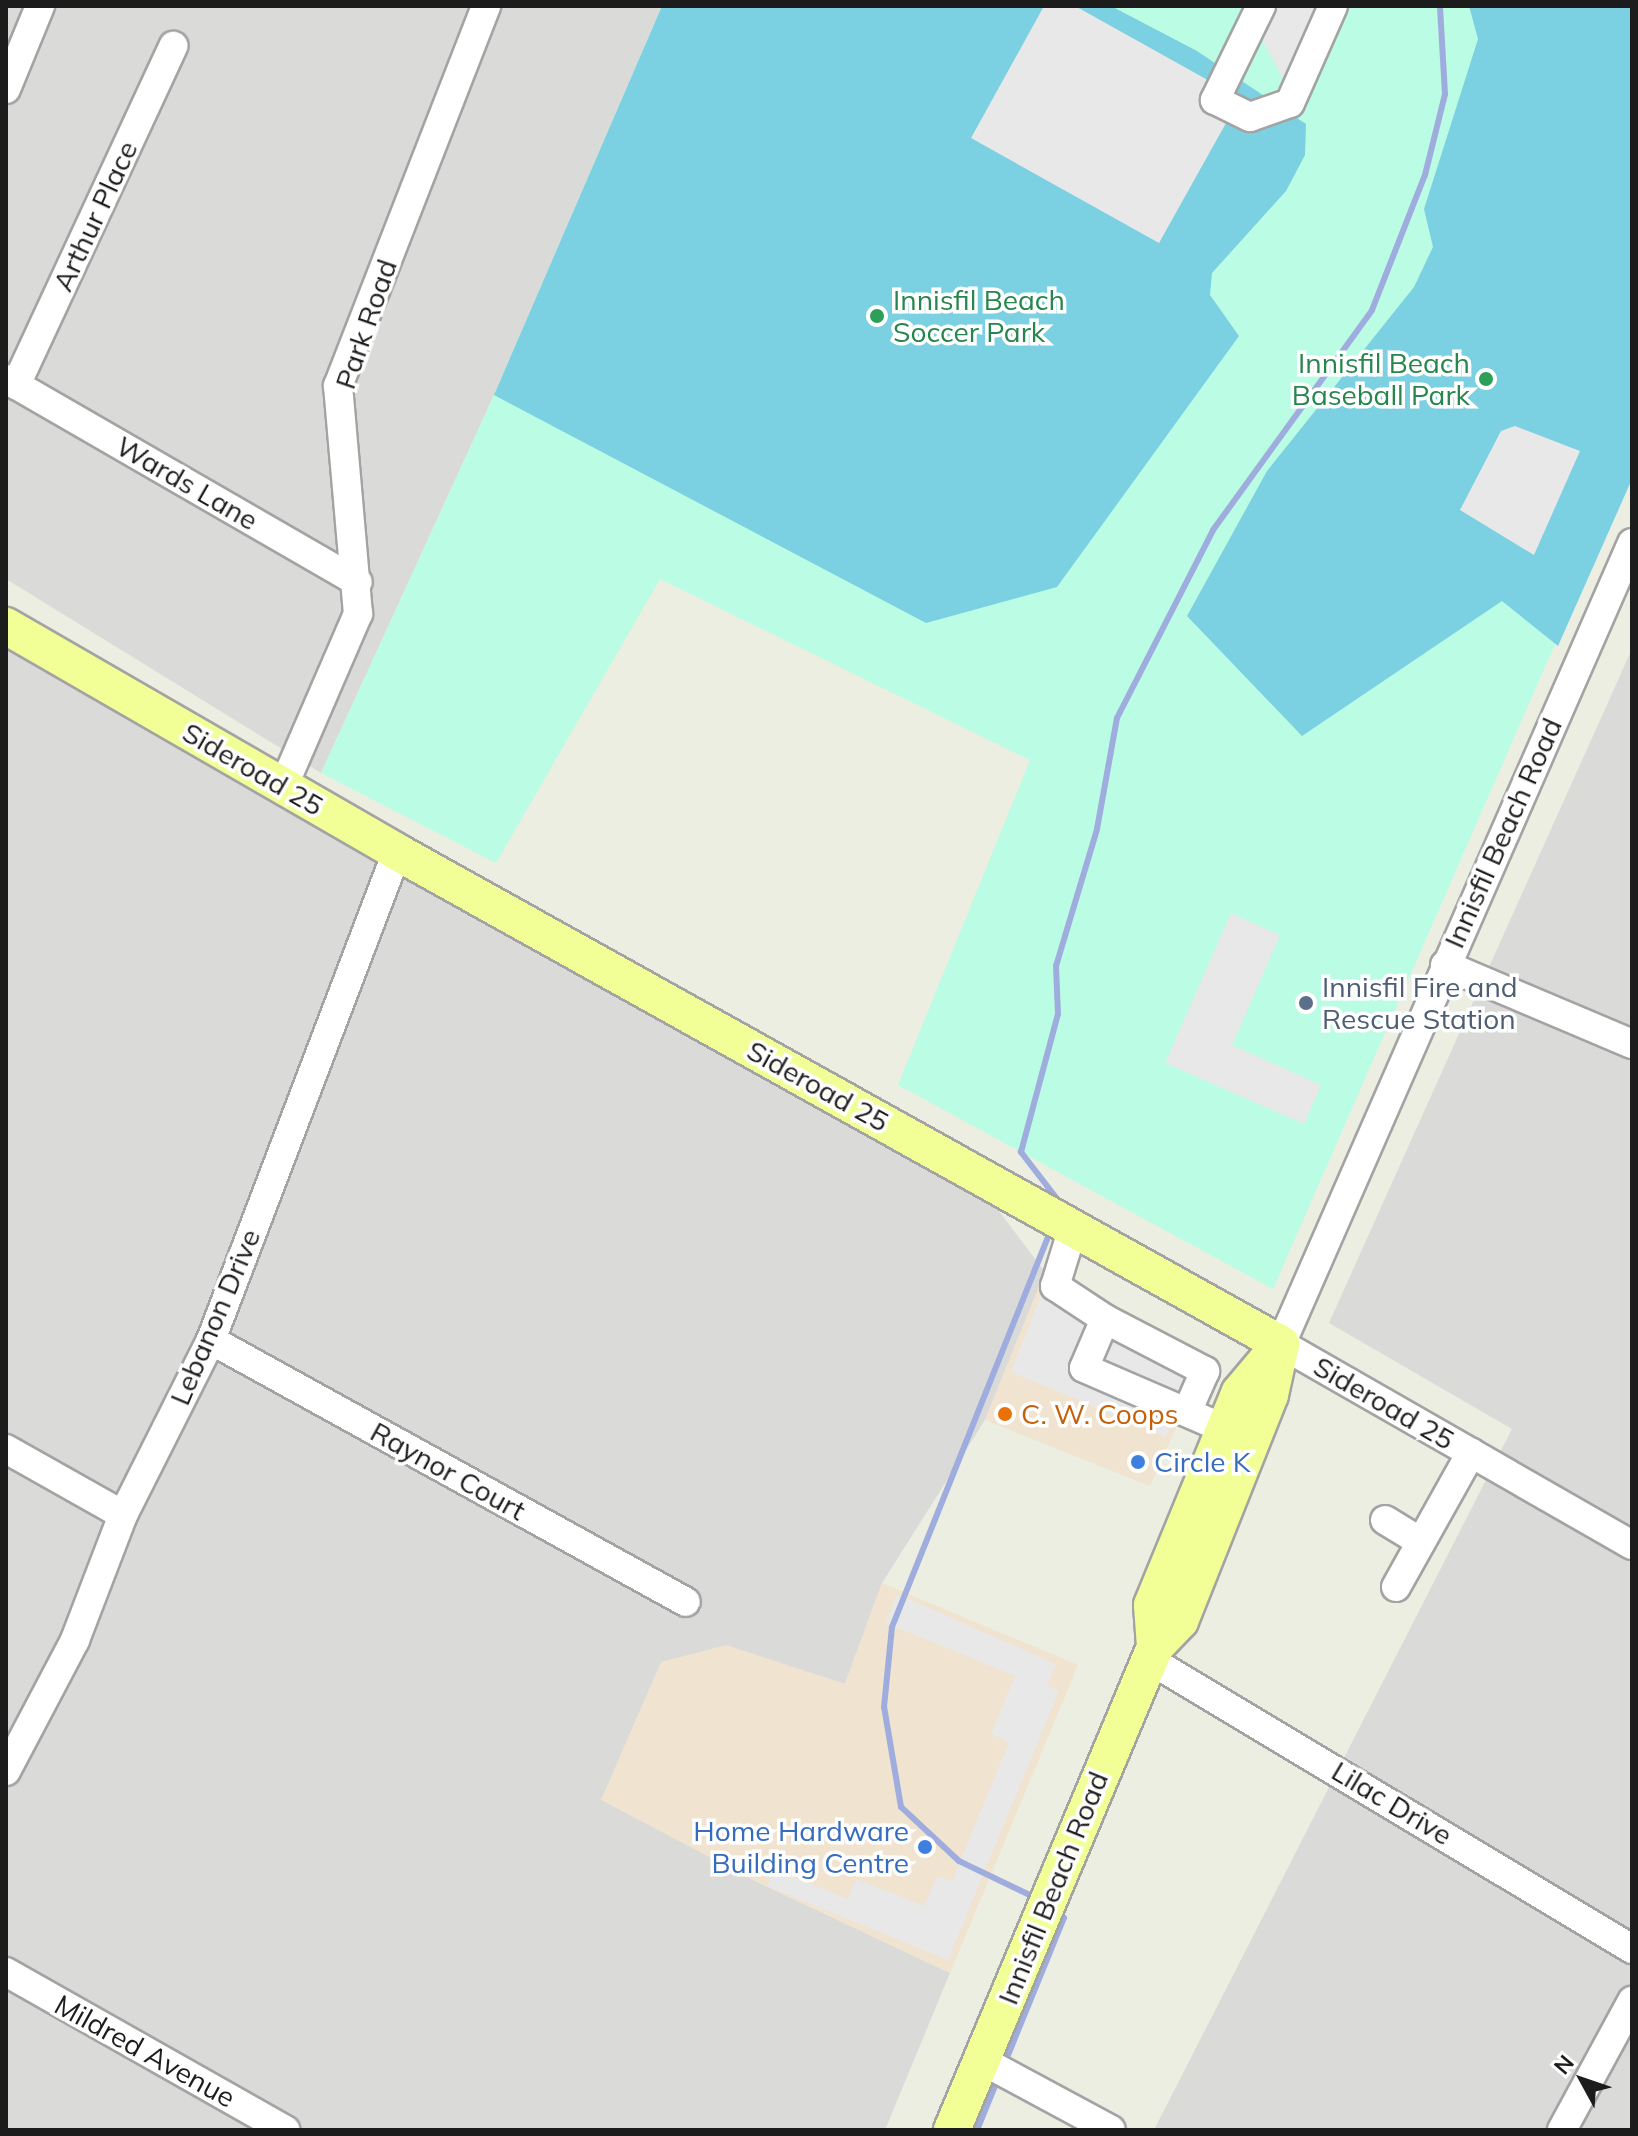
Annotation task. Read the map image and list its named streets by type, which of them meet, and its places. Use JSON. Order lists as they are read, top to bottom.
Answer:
{
  "streets": {
    "main road": ["Sideroad 25", "Innisfil Beach Road"],
    "street": [
      "Arthur Place",
      "Park Road",
      "Wards Lane",
      "Lebanon Drive",
      "Raynor Court",
      "Lilac Drive",
      "Mildred Avenue"
    ]
  },
  "crossings": [
    ["Arthur Place", "Wards Lane"],
    ["Park Road", "Wards Lane"],
    ["Park Road", "Sideroad 25"],
    ["Sideroad 25", "Innisfil Beach Road"],
    ["Sideroad 25", "Lebanon Drive"],
    ["Innisfil Beach Road", "Lilac Drive"],
    ["Lebanon Drive", "Raynor Court"]
  ],
  "places": [
    "Innisfil Beach Soccer Park",
    "Innisfil Beach Baseball Park",
    "Innisfil Fire and Rescue Station",
    "C. W. Coops",
    "Circle K",
    "Home Hardware Building Centre"
  ],
  "north": "top left"
}
